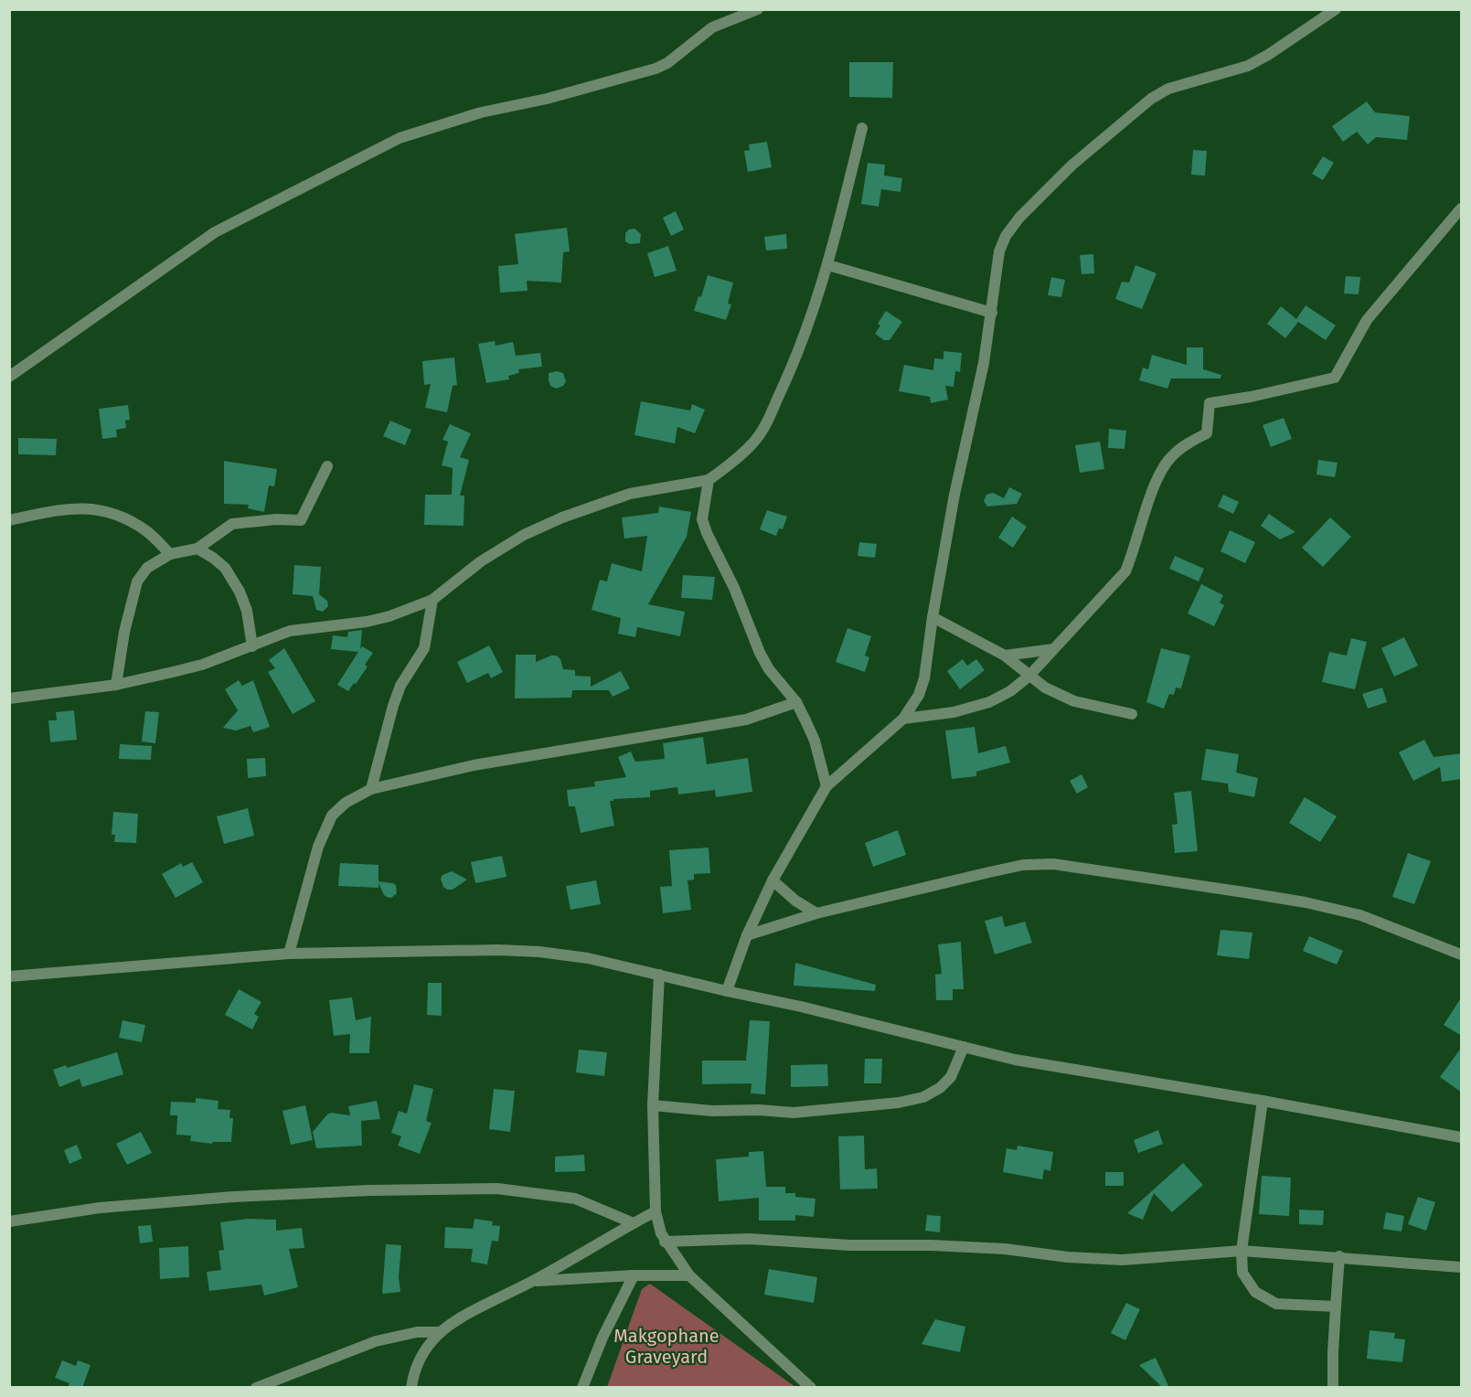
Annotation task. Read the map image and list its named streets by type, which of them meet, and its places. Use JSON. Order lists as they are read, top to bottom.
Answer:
{
  "parks": ["Makgophane Graveyard"]
}
